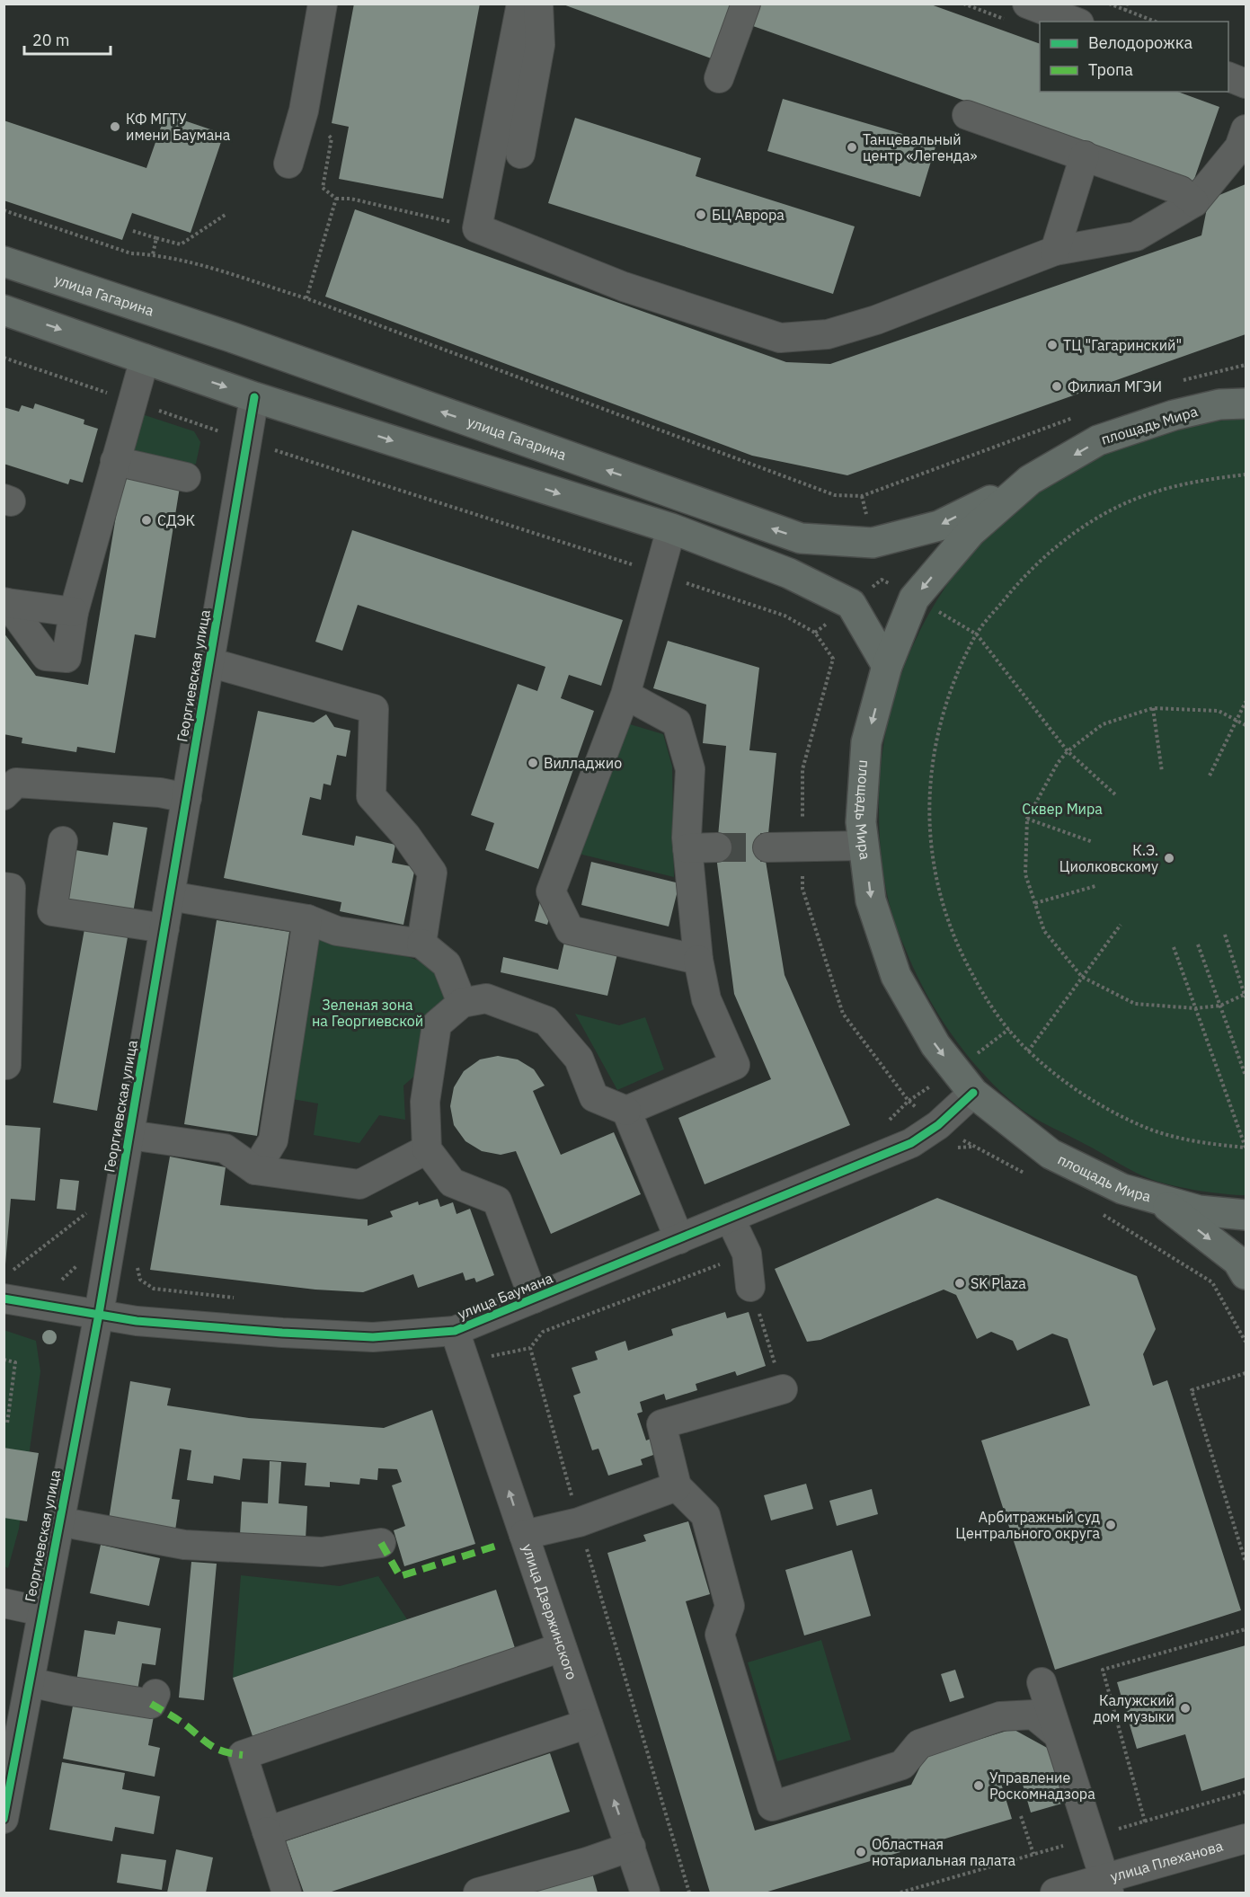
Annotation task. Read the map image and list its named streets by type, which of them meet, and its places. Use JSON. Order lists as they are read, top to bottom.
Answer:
{
  "streets": {
    "main road": ["улица Гагарина", "площадь Мира"],
    "street": [
      "Георгиевская улица",
      "улица Баумана",
      "улица Дзержинского",
      "улица Плеханова"
    ]
  },
  "crossings": [
    ["улица Гагарина", "площадь Мира"],
    ["площадь Мира", "улица Баумана"],
    ["Георгиевская улица", "улица Баумана"],
    ["улица Баумана", "улица Дзержинского"]
  ],
  "one_way": ["улица Дзержинского"],
  "parks": ["Сквер Мира", "Зеленая зона на Георгиевской"],
  "places": [
    "КФ МГТУ имени Баумана",
    "Танцевальный центр «Легенда»",
    "БЦ Аврора",
    "ТЦ \"Гагаринский\"",
    "Филиал МГЭИ",
    "СДЭК",
    "Вилладжио",
    "К.Э. Циолковскому",
    "SK Plaza",
    "Арбитражный суд Центрального округа",
    "Калужский дом музыки",
    "Управление Роскомнадзора",
    "Областная нотариальная палата"
  ],
  "legend": ["Велодорожка", "Тропа"],
  "scale_bar": "20 m"
}
